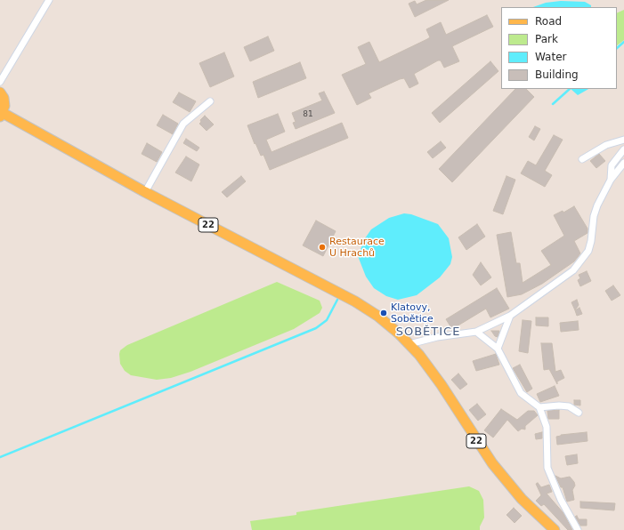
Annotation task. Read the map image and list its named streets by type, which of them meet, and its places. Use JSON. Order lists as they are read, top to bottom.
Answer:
{
  "streets": {
    "main road": ["22"]
  },
  "districts": ["SOBĚTICE"],
  "places": ["Restaurace U Hrachů", "Klatovy, Sobětice"],
  "house_numbers": ["81"],
  "legend": [
    "Road",
    "Park",
    "Water",
    "Building"
  ]
}
